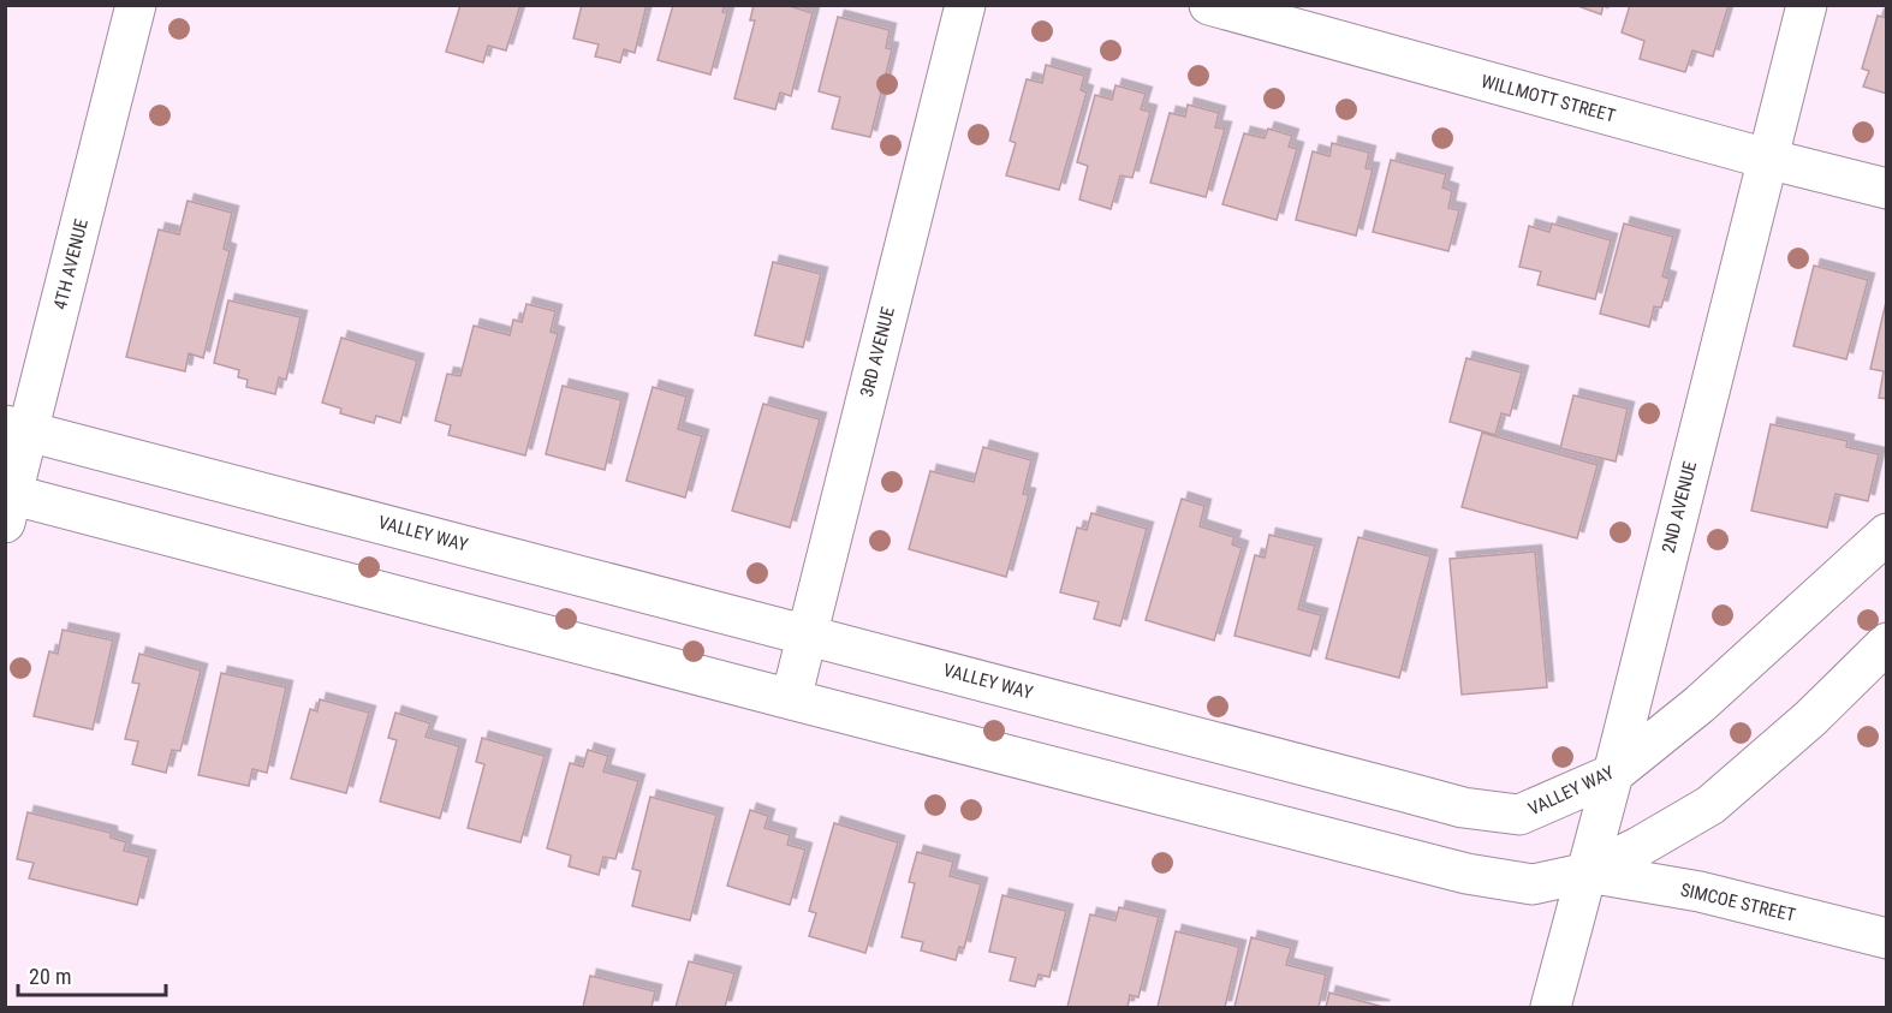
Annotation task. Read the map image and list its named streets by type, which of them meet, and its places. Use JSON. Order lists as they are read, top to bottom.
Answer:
{
  "streets": {
    "street": [
      "WILLMOTT STREET",
      "4TH AVENUE",
      "3RD AVENUE",
      "2ND AVENUE",
      "VALLEY WAY",
      "SIMCOE STREET"
    ]
  },
  "crossings": [
    ["WILLMOTT STREET", "2ND AVENUE"],
    ["4TH AVENUE", "VALLEY WAY"],
    ["3RD AVENUE", "VALLEY WAY"],
    ["2ND AVENUE", "VALLEY WAY"],
    ["2ND AVENUE", "SIMCOE STREET"]
  ],
  "scale_bar": "20 m"
}
